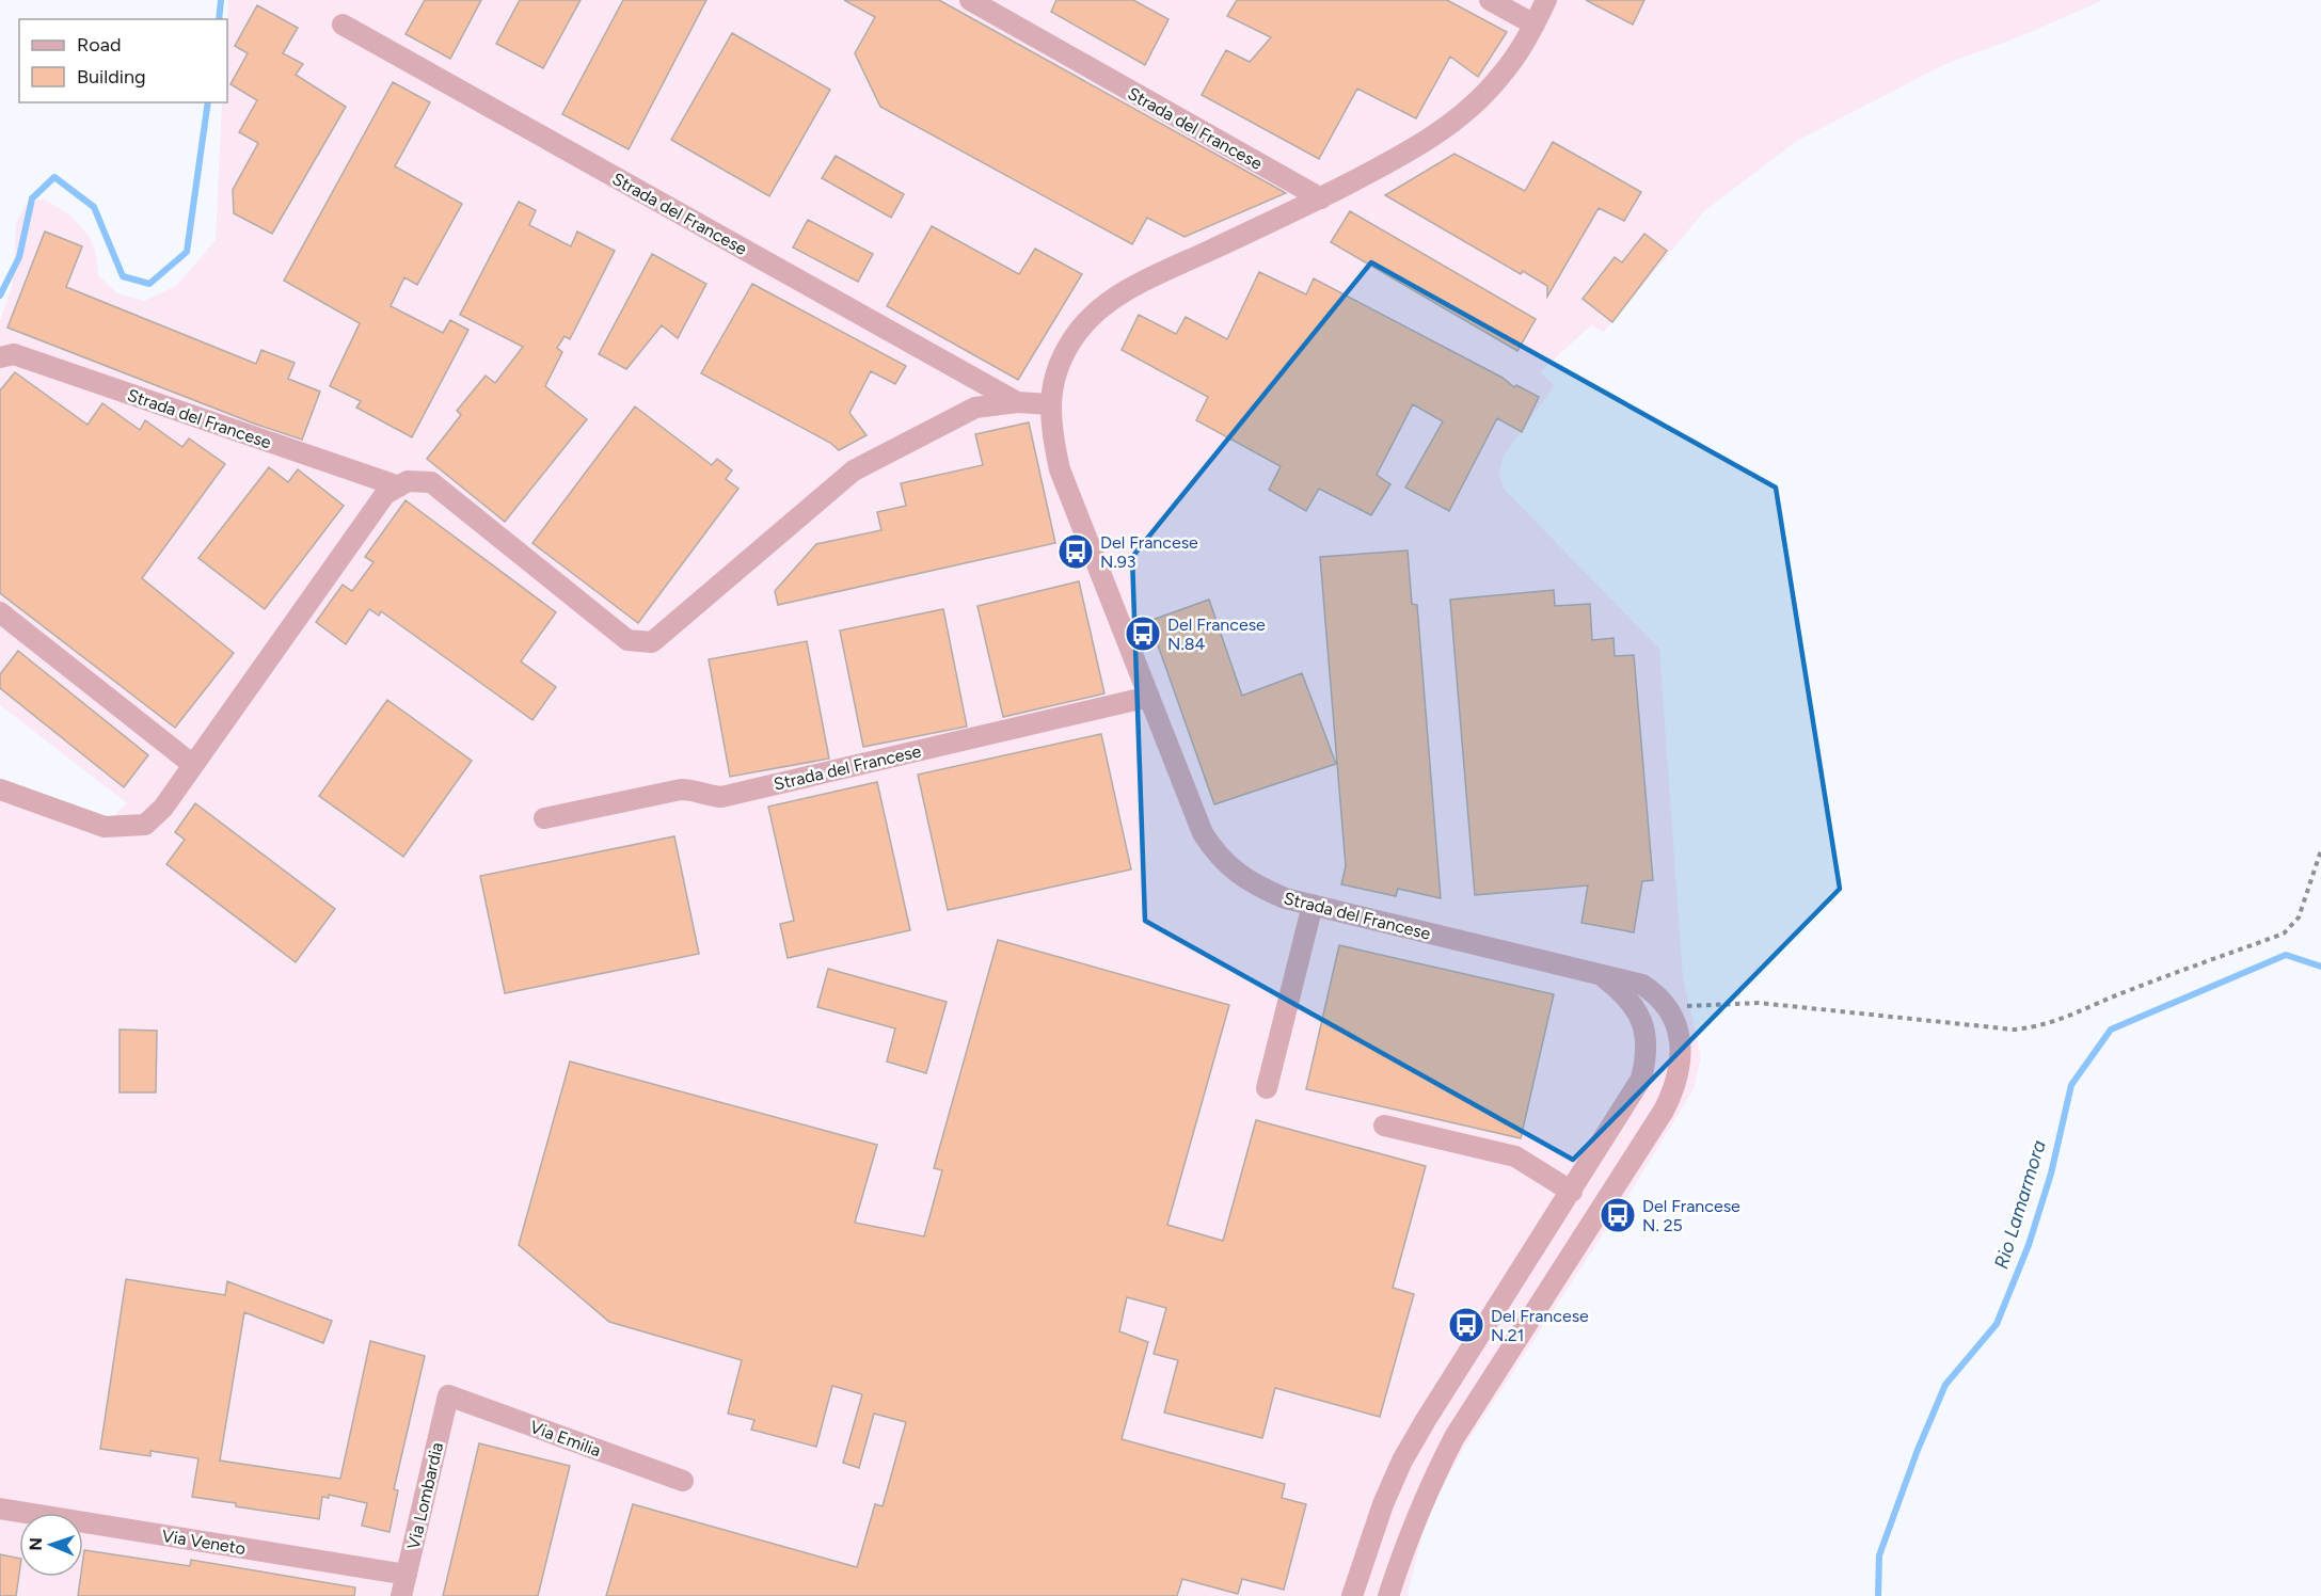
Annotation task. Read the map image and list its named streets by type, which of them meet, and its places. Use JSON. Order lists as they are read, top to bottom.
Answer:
{
  "streets": {
    "street": [
      "Strada del Francese",
      "Via Emilia",
      "Via Lombardia",
      "Via Veneto"
    ]
  },
  "crossings": [
    ["Via Emilia", "Via Lombardia"],
    ["Via Lombardia", "Via Veneto"]
  ],
  "water": ["Rio Lamarmora"],
  "places": {
    "bus stop": [
      "Del Francese N.93",
      "Del Francese N.84",
      "Del Francese N. 25",
      "Del Francese N.21"
    ]
  },
  "legend": ["Road", "Building"],
  "north": "left"
}
